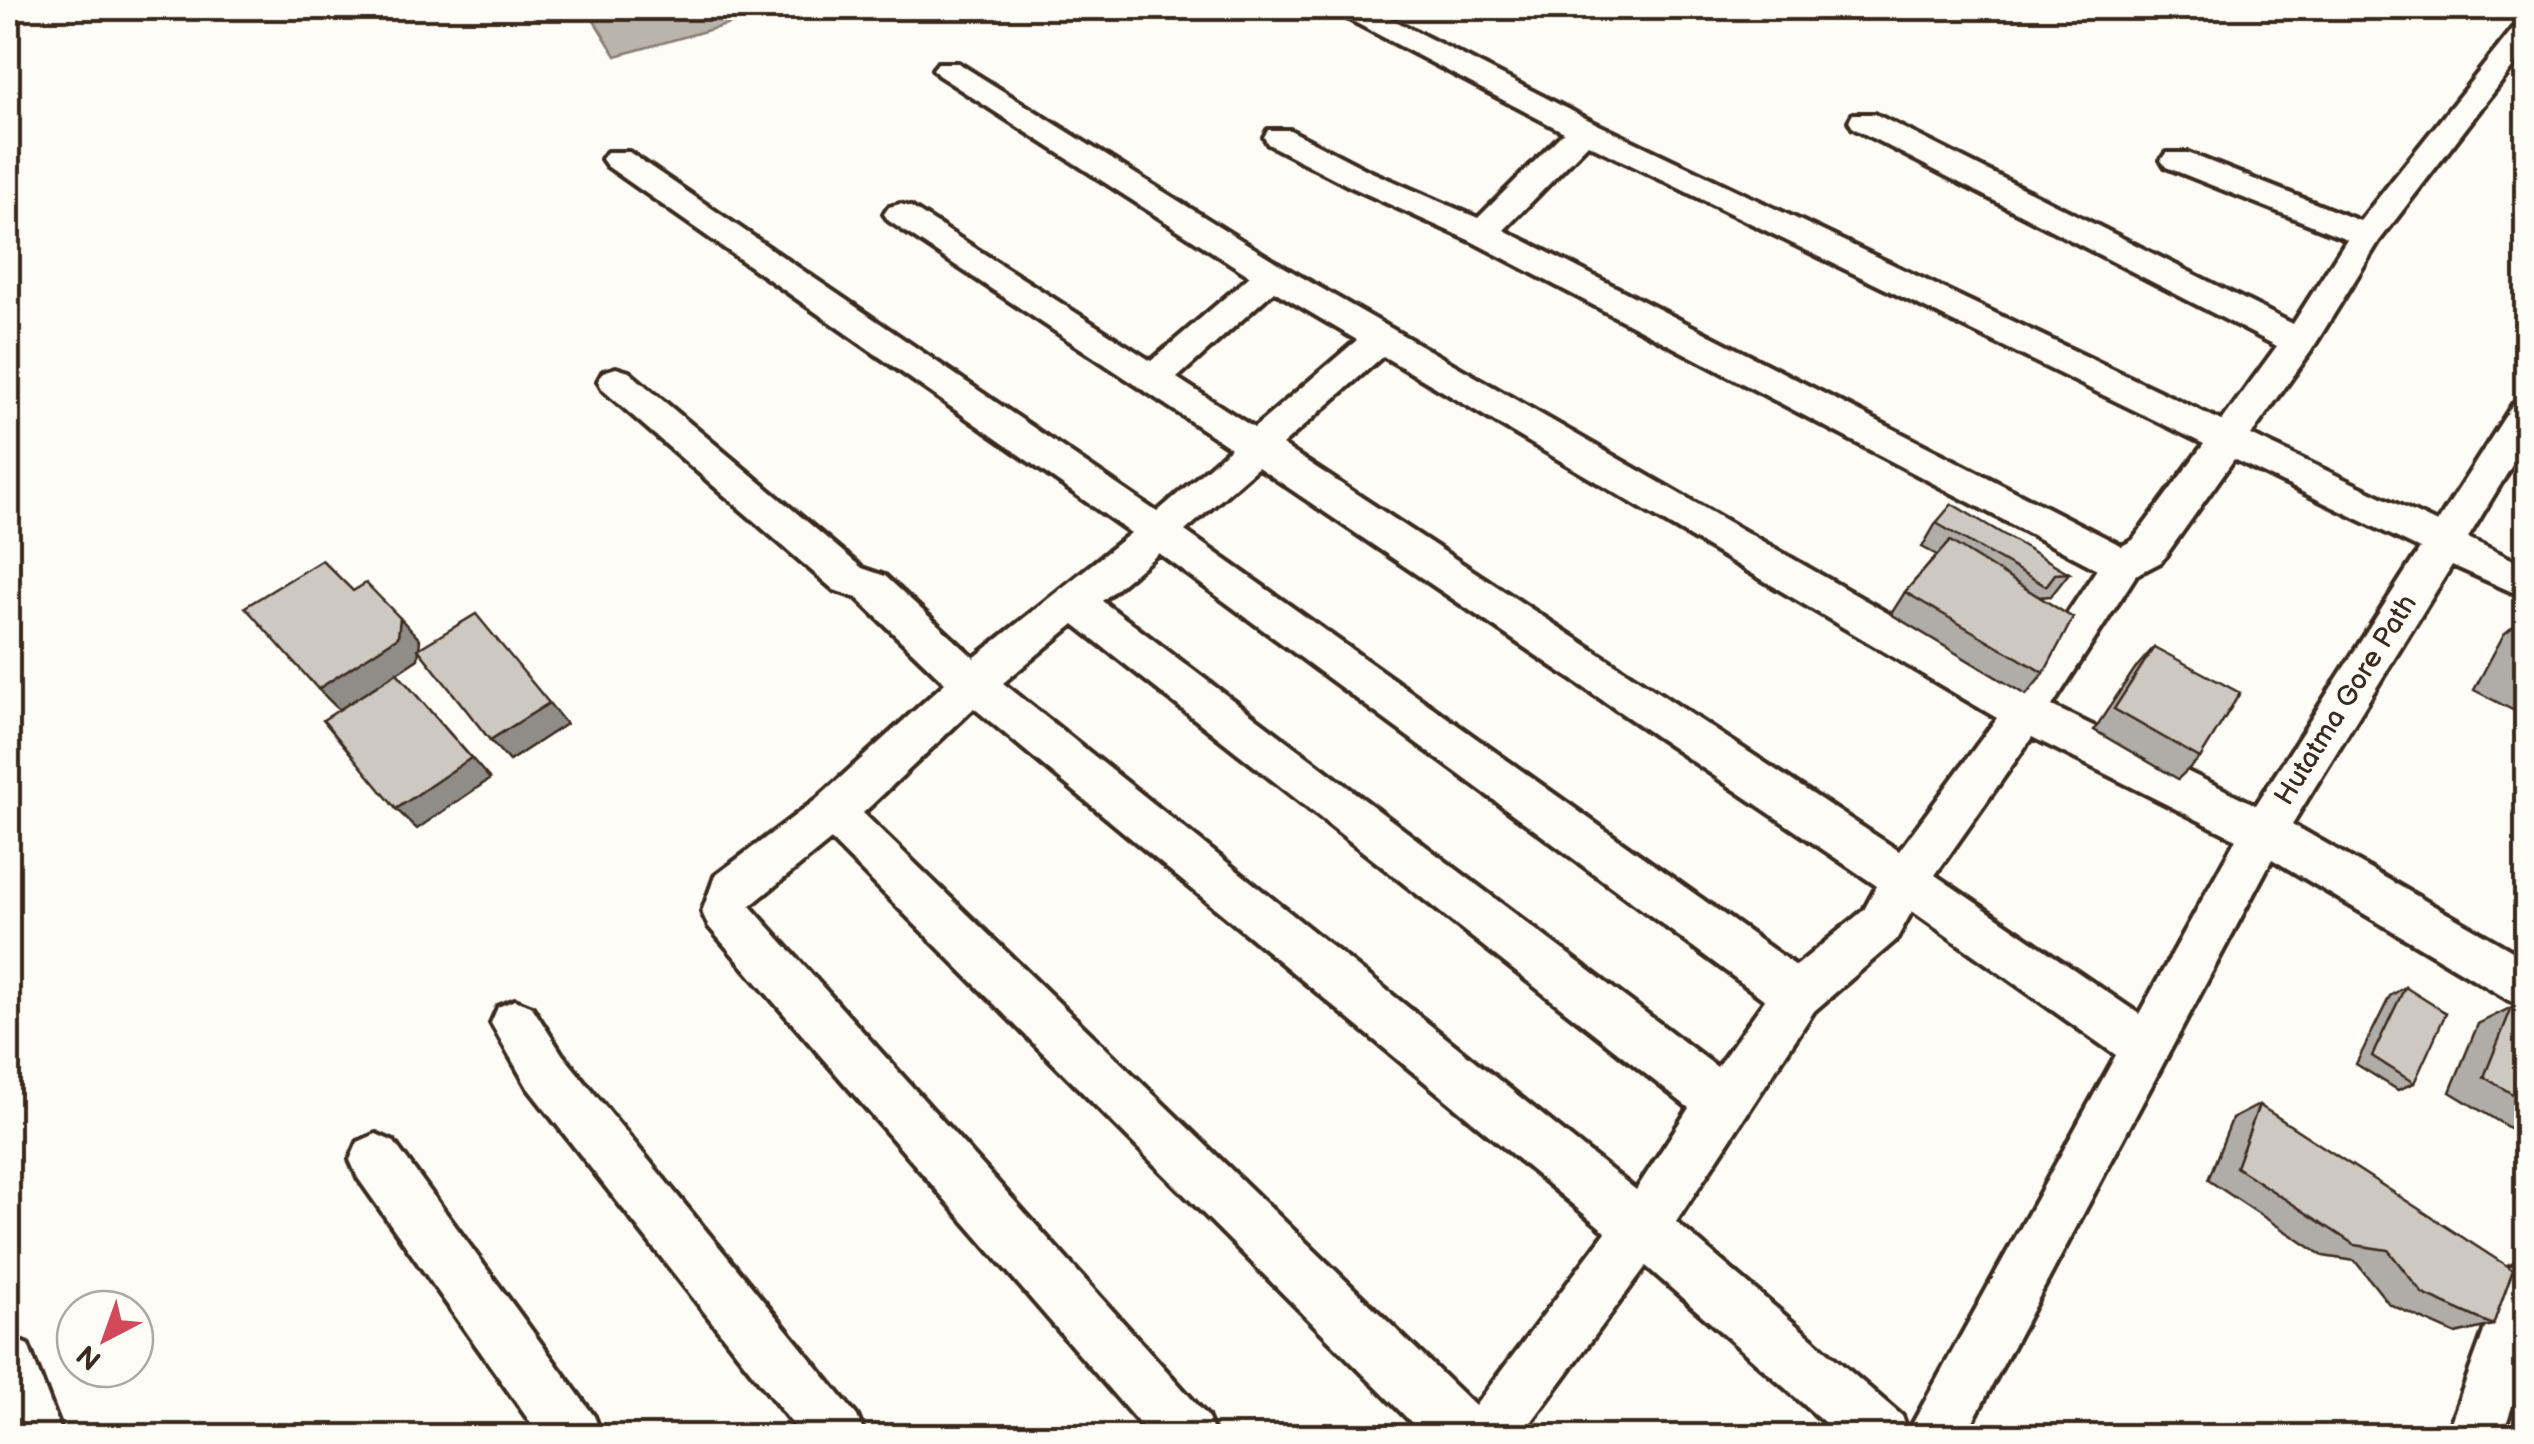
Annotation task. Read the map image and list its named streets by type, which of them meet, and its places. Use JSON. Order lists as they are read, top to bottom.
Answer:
{
  "streets": {
    "street": ["Hutatma Gore Path"]
  },
  "north": "bottom left"
}
